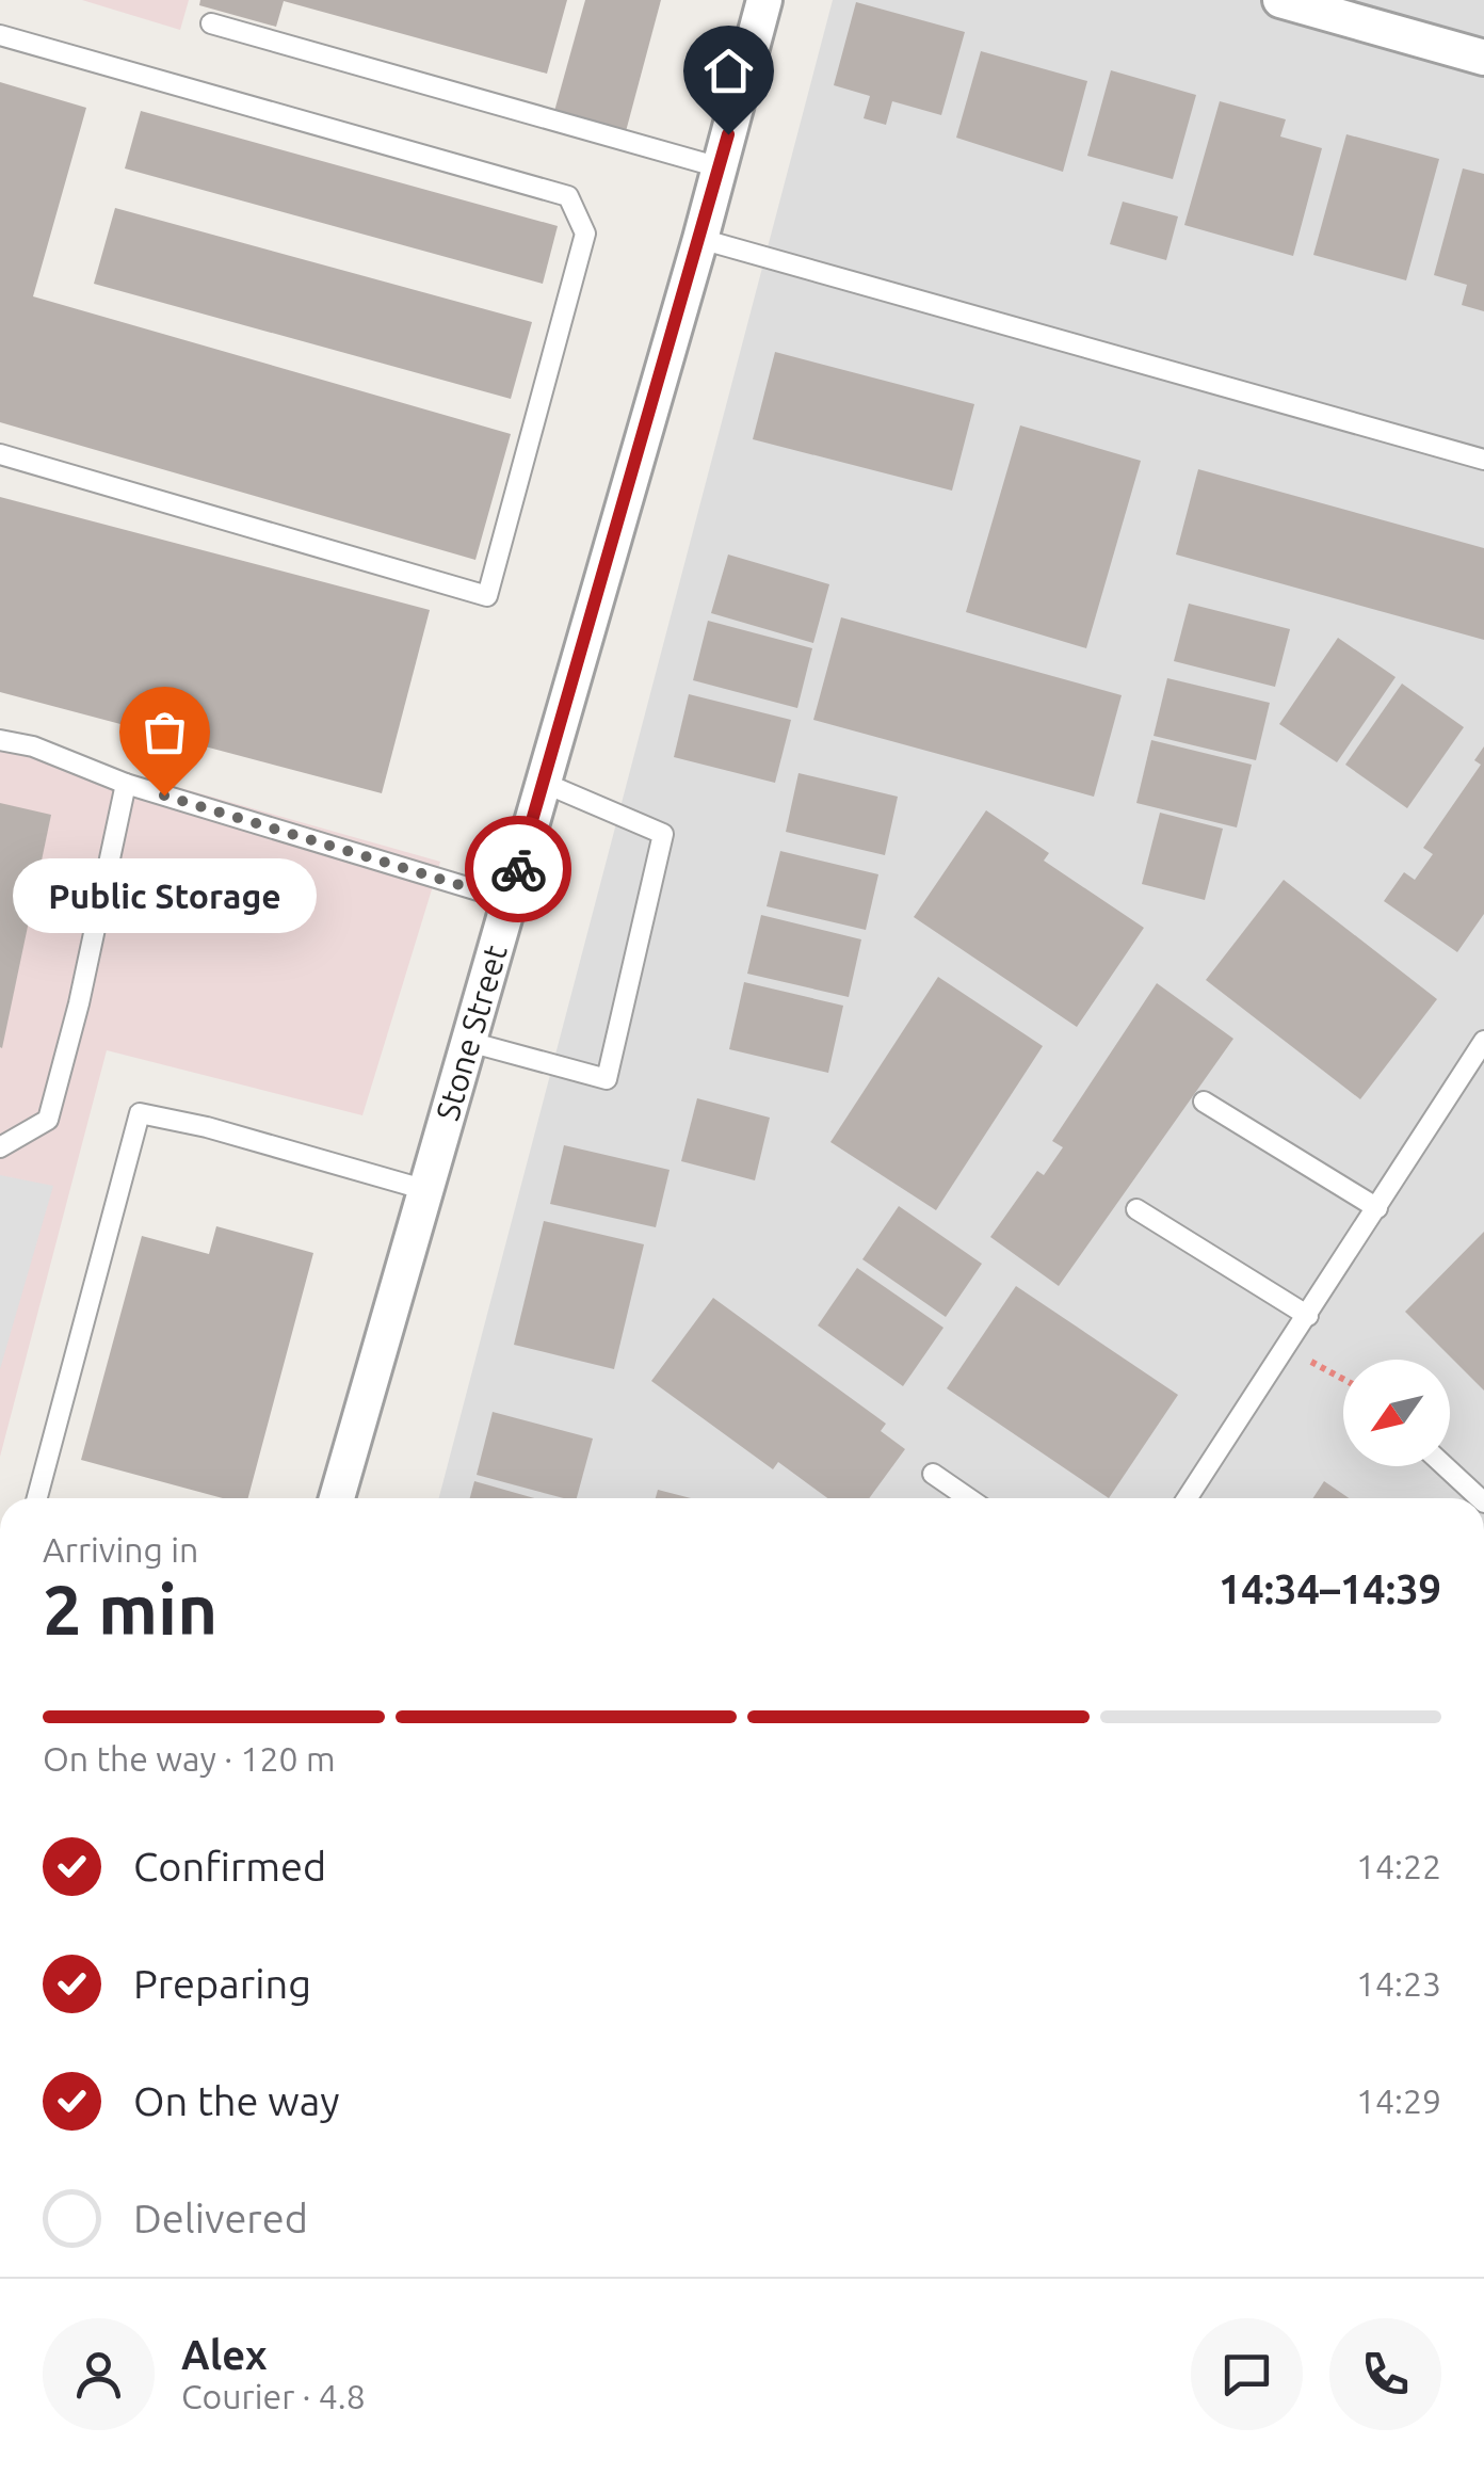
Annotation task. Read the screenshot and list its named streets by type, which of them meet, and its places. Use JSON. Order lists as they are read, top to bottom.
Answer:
{
  "streets": {
    "street": ["Stone Street"]
  },
  "places": ["Public Storage"],
  "north": "bottom left",
  "page": {
    "bubble": "Public Storage",
    "heading": ["2 min", "Arriving in", "14:34–14:39"],
    "panel": ["Alex", "Courier · 4.8"],
    "bar": "On the way · 120 m",
    "list": [
      ["Confirmed", "14:22"],
      ["Preparing", "14:23"],
      ["On the way", "14:29"],
      "Delivered"
    ]
  }
}
